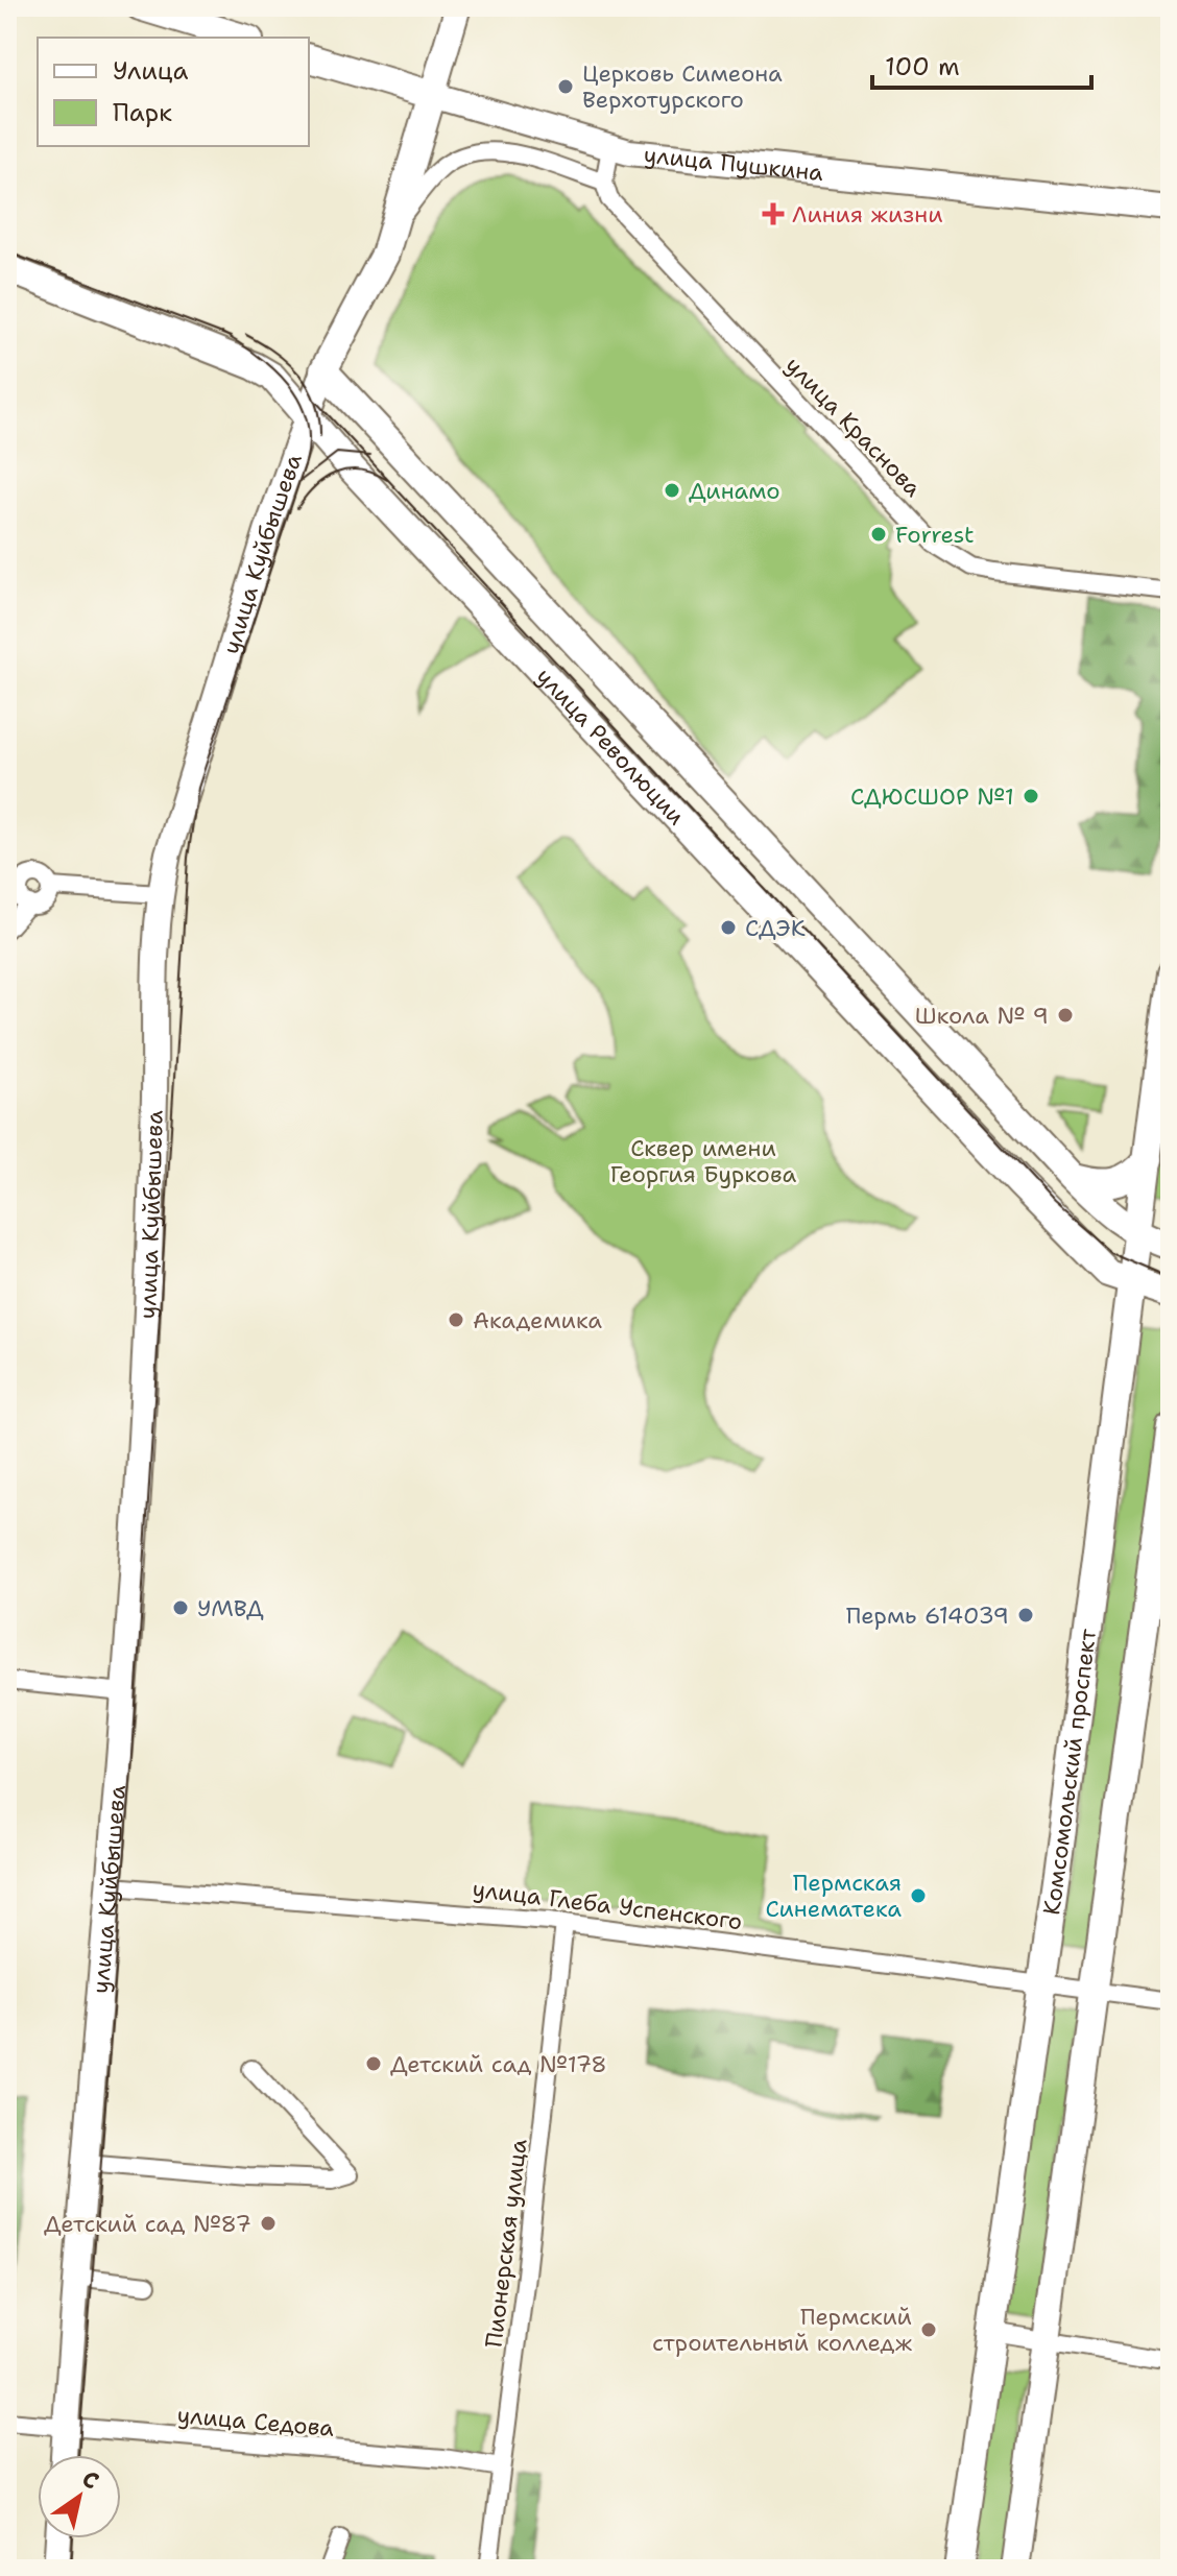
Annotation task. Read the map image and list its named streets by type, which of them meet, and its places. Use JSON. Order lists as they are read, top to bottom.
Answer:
{
  "streets": {
    "main road": [
      "улица Пушкина",
      "улица Куйбышева",
      "улица Революции",
      "Комсомольский проспект"
    ],
    "street": [
      "улица Краснова",
      "улица Глеба Успенского",
      "Пионерская улица",
      "улица Седова"
    ]
  },
  "crossings": [
    ["улица Пушкина", "улица Куйбышева"],
    ["улица Куйбышева", "улица Революции"],
    ["улица Куйбышева", "улица Глеба Успенского"],
    ["улица Куйбышева", "улица Седова"],
    ["улица Революции", "Комсомольский проспект"],
    ["Комсомольский проспект", "улица Глеба Успенского"],
    ["улица Глеба Успенского", "Пионерская улица"],
    ["Пионерская улица", "улица Седова"]
  ],
  "parks": ["Сквер имени Георгия Буркова"],
  "places": {
    "other": [
      "Церковь Симеона Верхотурского",
      "Динамо",
      "Forrest",
      "СДЮСШОР №1",
      "СДЭК",
      "Школа № 9",
      "Академика",
      "УМВД",
      "Пермь 614039",
      "Пермская Синематека",
      "Детский сад №178",
      "Детский сад №87",
      "Пермский строительный колледж"
    ],
    "health": ["Линия жизни"]
  },
  "legend": ["Улица", "Парк"],
  "scale_bar": "100 m",
  "north": "top right"
}
